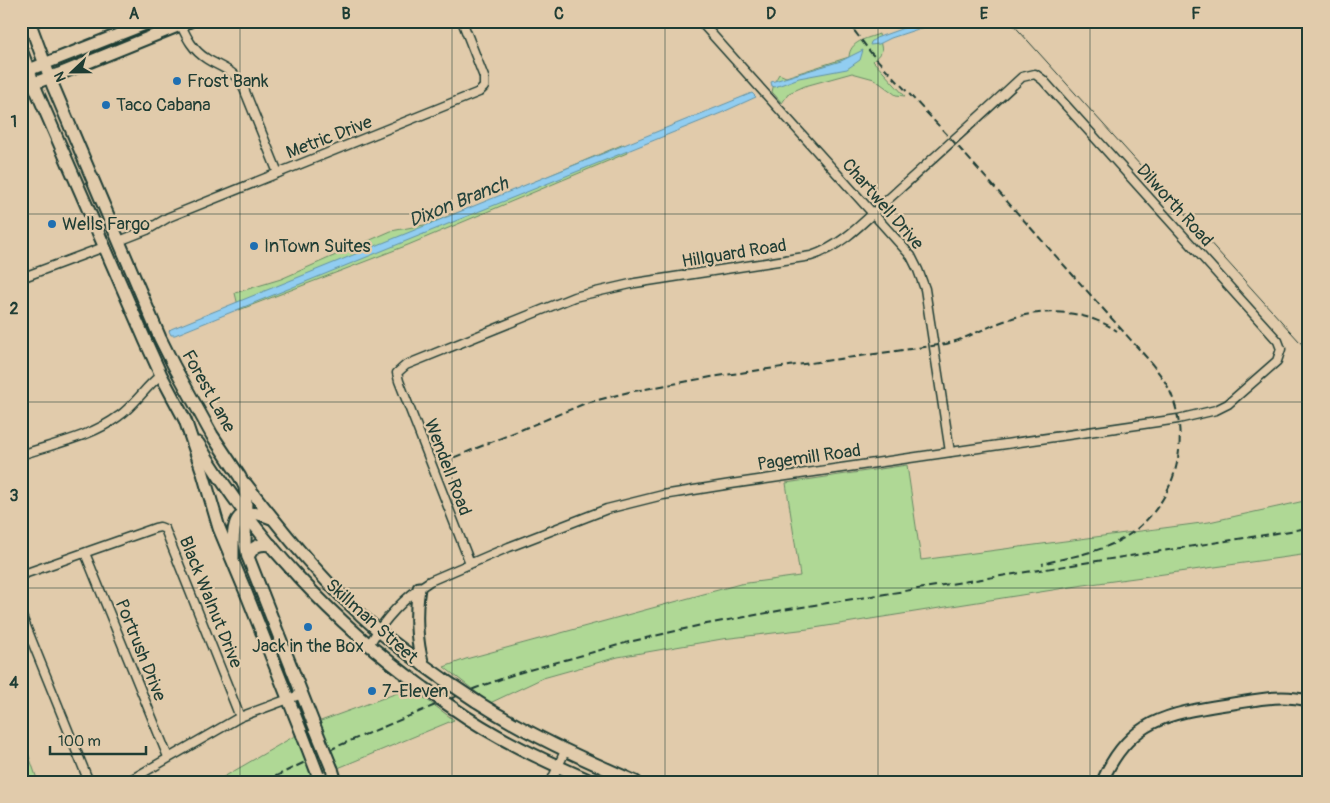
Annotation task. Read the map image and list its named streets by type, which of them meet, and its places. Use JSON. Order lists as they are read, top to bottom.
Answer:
{
  "streets": {
    "main road": ["Forest Lane", "Skillman Street"],
    "street": [
      "Metric Drive",
      "Chartwell Drive",
      "Dilworth Road",
      "Hillguard Road",
      "Pagemill Road",
      "Wendell Road",
      "Black Walnut Drive",
      "Portrush Drive"
    ]
  },
  "crossings": [
    ["Metric Drive", "Forest Lane"],
    ["Chartwell Drive", "Hillguard Road"],
    ["Chartwell Drive", "Pagemill Road"],
    ["Dilworth Road", "Hillguard Road"],
    ["Dilworth Road", "Pagemill Road"],
    ["Hillguard Road", "Wendell Road"],
    ["Forest Lane", "Skillman Street"],
    ["Pagemill Road", "Wendell Road"],
    ["Pagemill Road", "Skillman Street"],
    ["Black Walnut Drive", "Portrush Drive"]
  ],
  "water": ["Dixon Branch"],
  "places": [
    "Frost Bank",
    "Taco Cabana",
    "Wells Fargo",
    "InTown Suites",
    "Jack in the Box",
    "7-Eleven"
  ],
  "scale_bar": "100 m",
  "north": "left",
  "grid": {
    "columns": [
      "A",
      "B",
      "C",
      "D",
      "E",
      "F"
    ],
    "rows": [
      "1",
      "2",
      "3",
      "4"
    ]
  }
}
